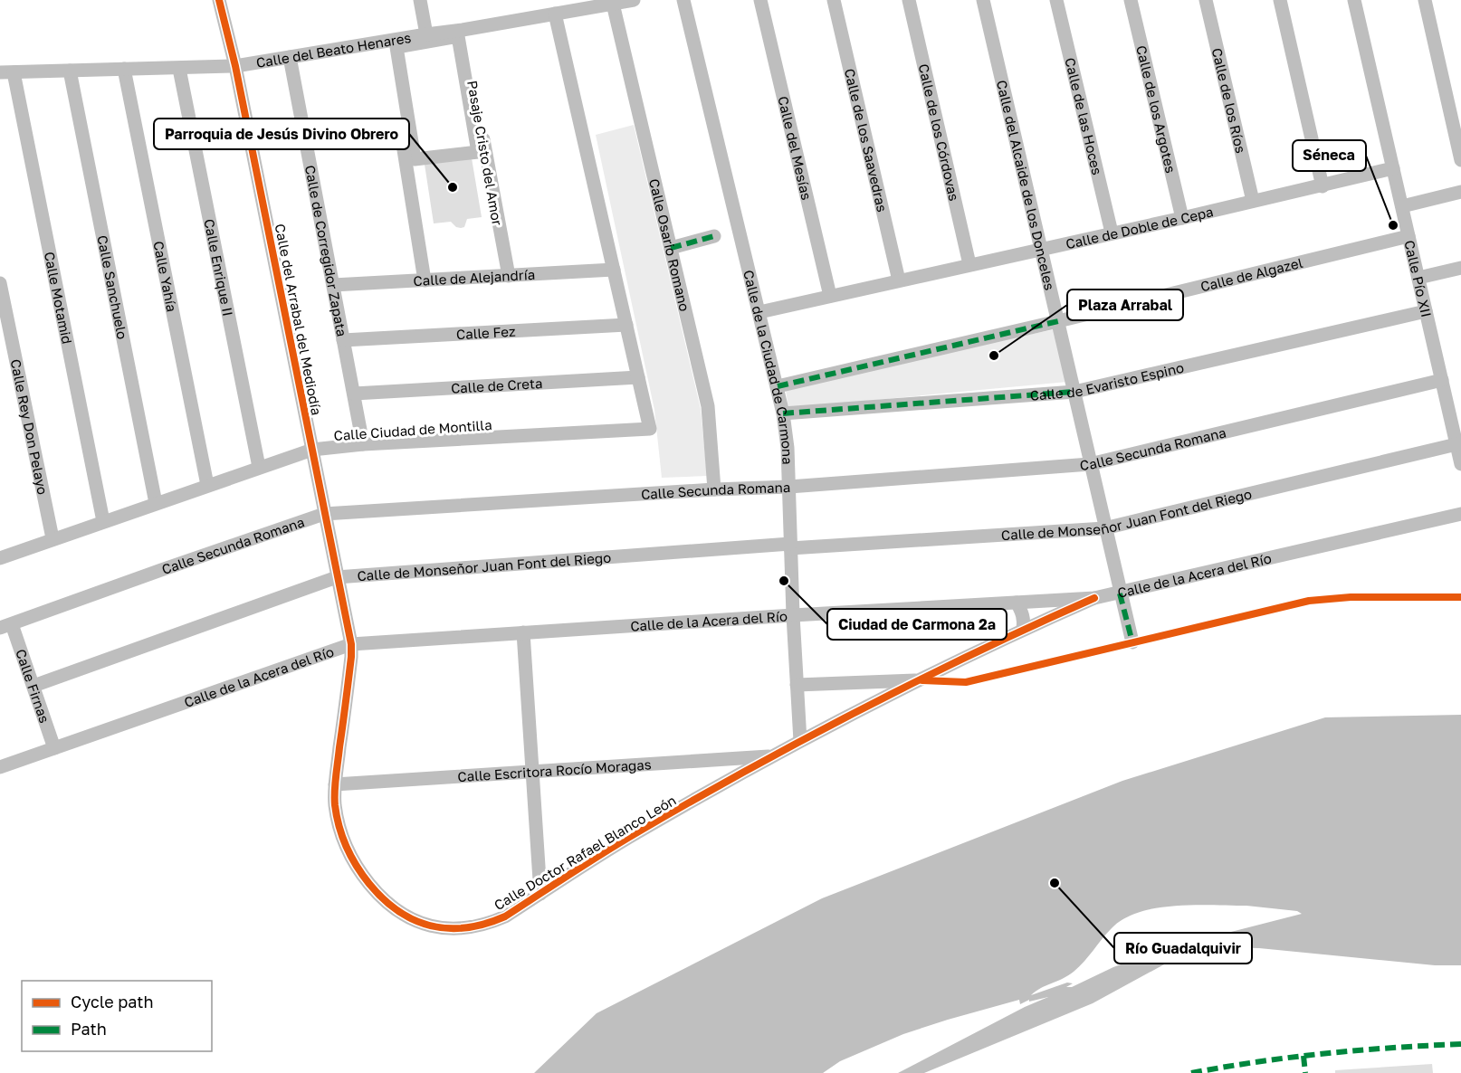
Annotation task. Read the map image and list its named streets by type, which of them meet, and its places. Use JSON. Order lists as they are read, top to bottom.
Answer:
{
  "streets": {
    "street": [
      "Calle del Beato Henares",
      "Calle de los Ríos",
      "Calle de los Argotes",
      "Calle de las Hoces",
      "Calle de los Córdovas",
      "Calle de los Saavedras",
      "Calle del Mesías",
      "Pasaje Cristo del Amor",
      "Calle del Alcaide de los Donceles",
      "Calle de Doble de Cepa",
      "Calle Osario Romano",
      "Calle de Corregidor Zapata",
      "Calle Enrique II",
      "Calle de Algazel",
      "Calle Yahía",
      "Calle de Alejandría",
      "Calle Pío XII",
      "Calle Sanchuelo",
      "Calle Motamid",
      "Calle del Arrabal del Mediodía",
      "Calle Fez",
      "Calle de la Ciudad de Carmona",
      "Calle de Evaristo Espino",
      "Calle de Creta",
      "Calle Rey Don Pelayo",
      "Calle Ciudad de Montilla",
      "Calle Secunda Romana",
      "Calle de Monseñor Juan Font del Riego",
      "Calle de la Acera del Río",
      "Calle Firnas",
      "Calle Escritora Rocío Moragas",
      "Calle Doctor Rafael Blanco León"
    ]
  },
  "crossings": [
    ["Calle del Beato Henares", "Pasaje Cristo del Amor"],
    ["Calle del Beato Henares", "Calle Osario Romano"],
    ["Calle del Beato Henares", "Calle de Corregidor Zapata"],
    ["Calle del Beato Henares", "Calle Enrique II"],
    ["Calle del Beato Henares", "Calle Yahía"],
    ["Calle del Beato Henares", "Calle Sanchuelo"],
    ["Calle del Beato Henares", "Calle Motamid"],
    ["Calle del Beato Henares", "Calle del Arrabal del Mediodía"],
    ["Calle de los Ríos", "Calle de Doble de Cepa"],
    ["Calle de los Argotes", "Calle de Doble de Cepa"],
    ["Calle de las Hoces", "Calle de Doble de Cepa"],
    ["Calle de los Córdovas", "Calle de Doble de Cepa"],
    ["Calle de los Saavedras", "Calle de Doble de Cepa"],
    ["Calle del Mesías", "Calle de Doble de Cepa"],
    ["Pasaje Cristo del Amor", "Calle de Alejandría"],
    ["Calle del Alcaide de los Donceles", "Calle de Doble de Cepa"],
    ["Calle del Alcaide de los Donceles", "Calle de Algazel"],
    ["Calle del Alcaide de los Donceles", "Calle de Evaristo Espino"],
    ["Calle del Alcaide de los Donceles", "Calle Secunda Romana"],
    ["Calle del Alcaide de los Donceles", "Calle de Monseñor Juan Font del Riego"],
    ["Calle del Alcaide de los Donceles", "Calle de la Acera del Río"],
    ["Calle de Doble de Cepa", "Calle Pío XII"],
    ["Calle de Doble de Cepa", "Calle de la Ciudad de Carmona"],
    ["Calle Osario Romano", "Calle Secunda Romana"],
    ["Calle de Corregidor Zapata", "Calle de Alejandría"],
    ["Calle de Corregidor Zapata", "Calle Fez"],
    ["Calle de Corregidor Zapata", "Calle de Creta"],
    ["Calle de Corregidor Zapata", "Calle Ciudad de Montilla"],
    ["Calle Enrique II", "Calle Ciudad de Montilla"],
    ["Calle de Algazel", "Calle Pío XII"],
    ["Calle de Algazel", "Calle de la Ciudad de Carmona"],
    ["Calle Yahía", "Calle Ciudad de Montilla"],
    ["Calle Pío XII", "Calle de Evaristo Espino"],
    ["Calle Pío XII", "Calle Secunda Romana"],
    ["Calle Pío XII", "Calle de Monseñor Juan Font del Riego"],
    ["Calle Sanchuelo", "Calle Ciudad de Montilla"],
    ["Calle Motamid", "Calle Ciudad de Montilla"],
    ["Calle del Arrabal del Mediodía", "Calle Ciudad de Montilla"],
    ["Calle del Arrabal del Mediodía", "Calle Secunda Romana"],
    ["Calle del Arrabal del Mediodía", "Calle de Monseñor Juan Font del Riego"],
    ["Calle del Arrabal del Mediodía", "Calle de la Acera del Río"],
    ["Calle del Arrabal del Mediodía", "Calle Doctor Rafael Blanco León"],
    ["Calle de la Ciudad de Carmona", "Calle de Evaristo Espino"],
    ["Calle de la Ciudad de Carmona", "Calle Secunda Romana"],
    ["Calle de la Ciudad de Carmona", "Calle de Monseñor Juan Font del Riego"],
    ["Calle de la Ciudad de Carmona", "Calle de la Acera del Río"],
    ["Calle de la Ciudad de Carmona", "Calle Doctor Rafael Blanco León"],
    ["Calle de Creta", "Calle Ciudad de Montilla"],
    ["Calle Rey Don Pelayo", "Calle Ciudad de Montilla"],
    ["Calle Secunda Romana", "Calle Firnas"],
    ["Calle de Monseñor Juan Font del Riego", "Calle Firnas"],
    ["Calle de la Acera del Río", "Calle Firnas"],
    ["Calle de la Acera del Río", "Calle Doctor Rafael Blanco León"],
    ["Calle Escritora Rocío Moragas", "Calle Doctor Rafael Blanco León"]
  ],
  "places": [
    "Parroquia de Jesús Divino Obrero",
    "Séneca",
    "Plaza Arrabal",
    "Ciudad de Carmona 2ª",
    "Río Guadalquivir"
  ],
  "legend": ["Cycle path", "Path"]
}
